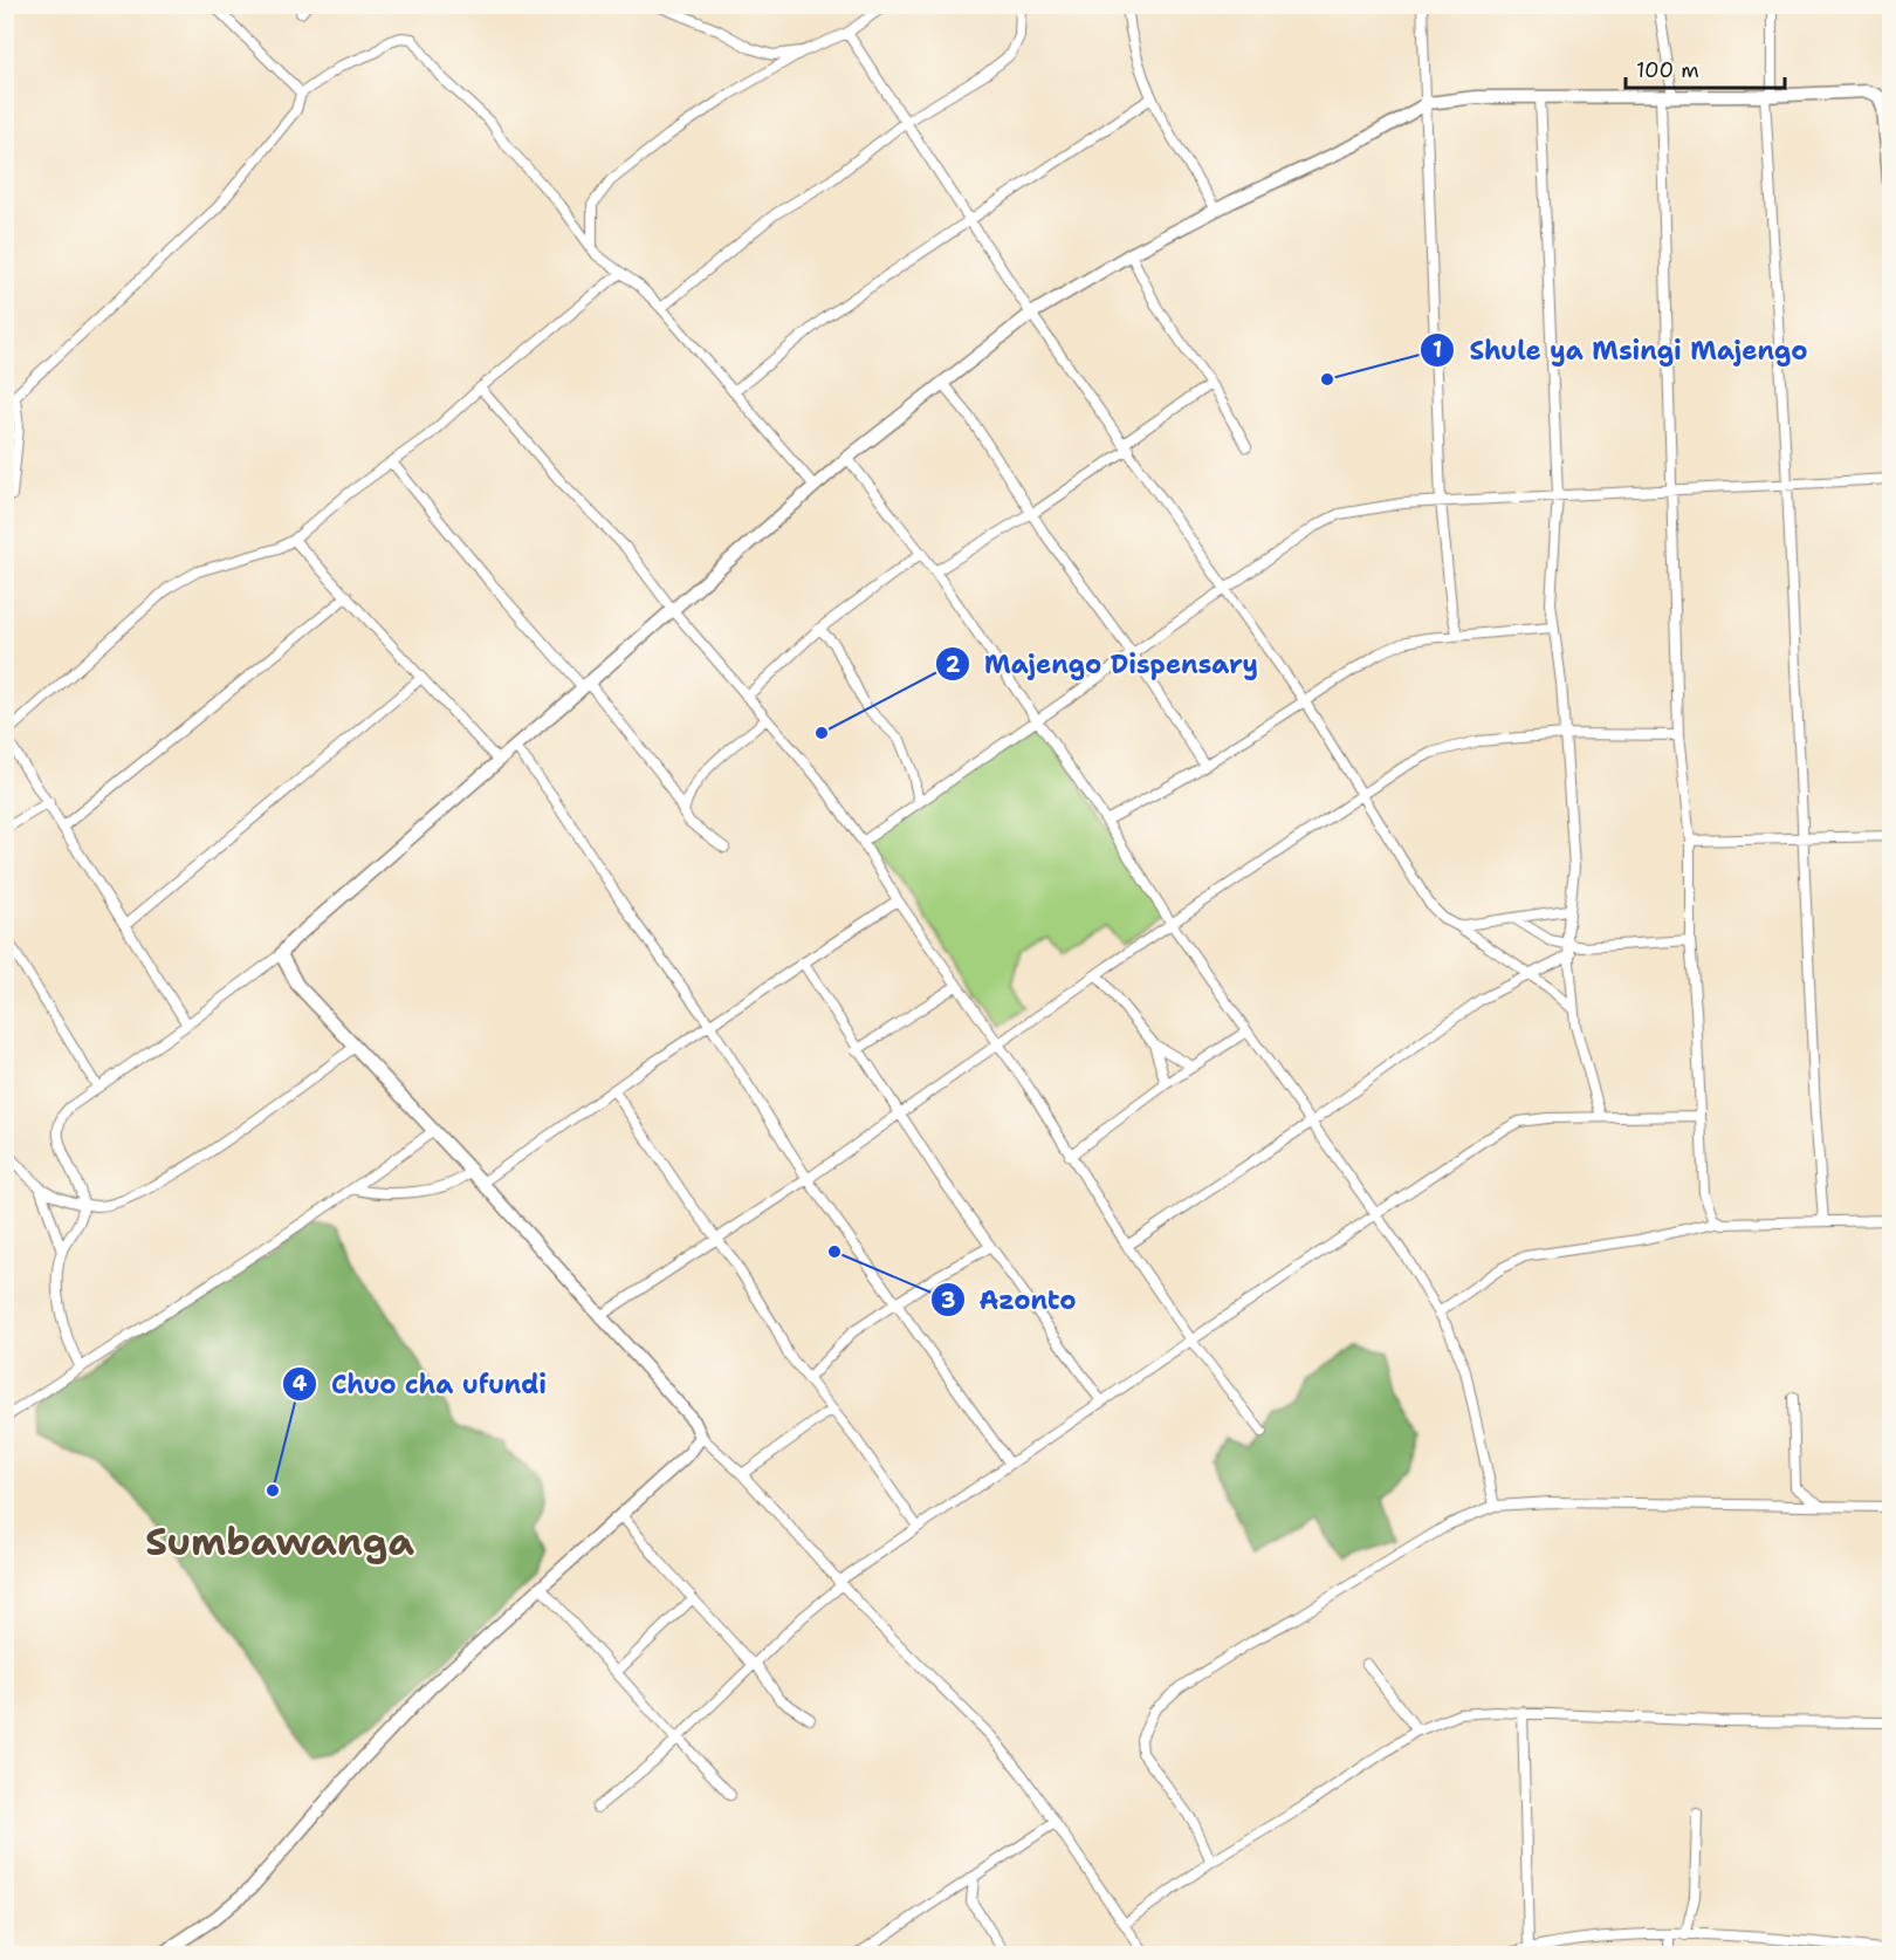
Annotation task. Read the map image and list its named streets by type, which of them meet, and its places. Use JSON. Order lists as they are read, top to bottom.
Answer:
{
  "districts": ["Sumbawanga"],
  "places": [
    "Shule ya Msingi Majengo",
    "Majengo Dispensary",
    "Azonto",
    "Chuo cha ufundi"
  ],
  "scale_bar": "100 m"
}
